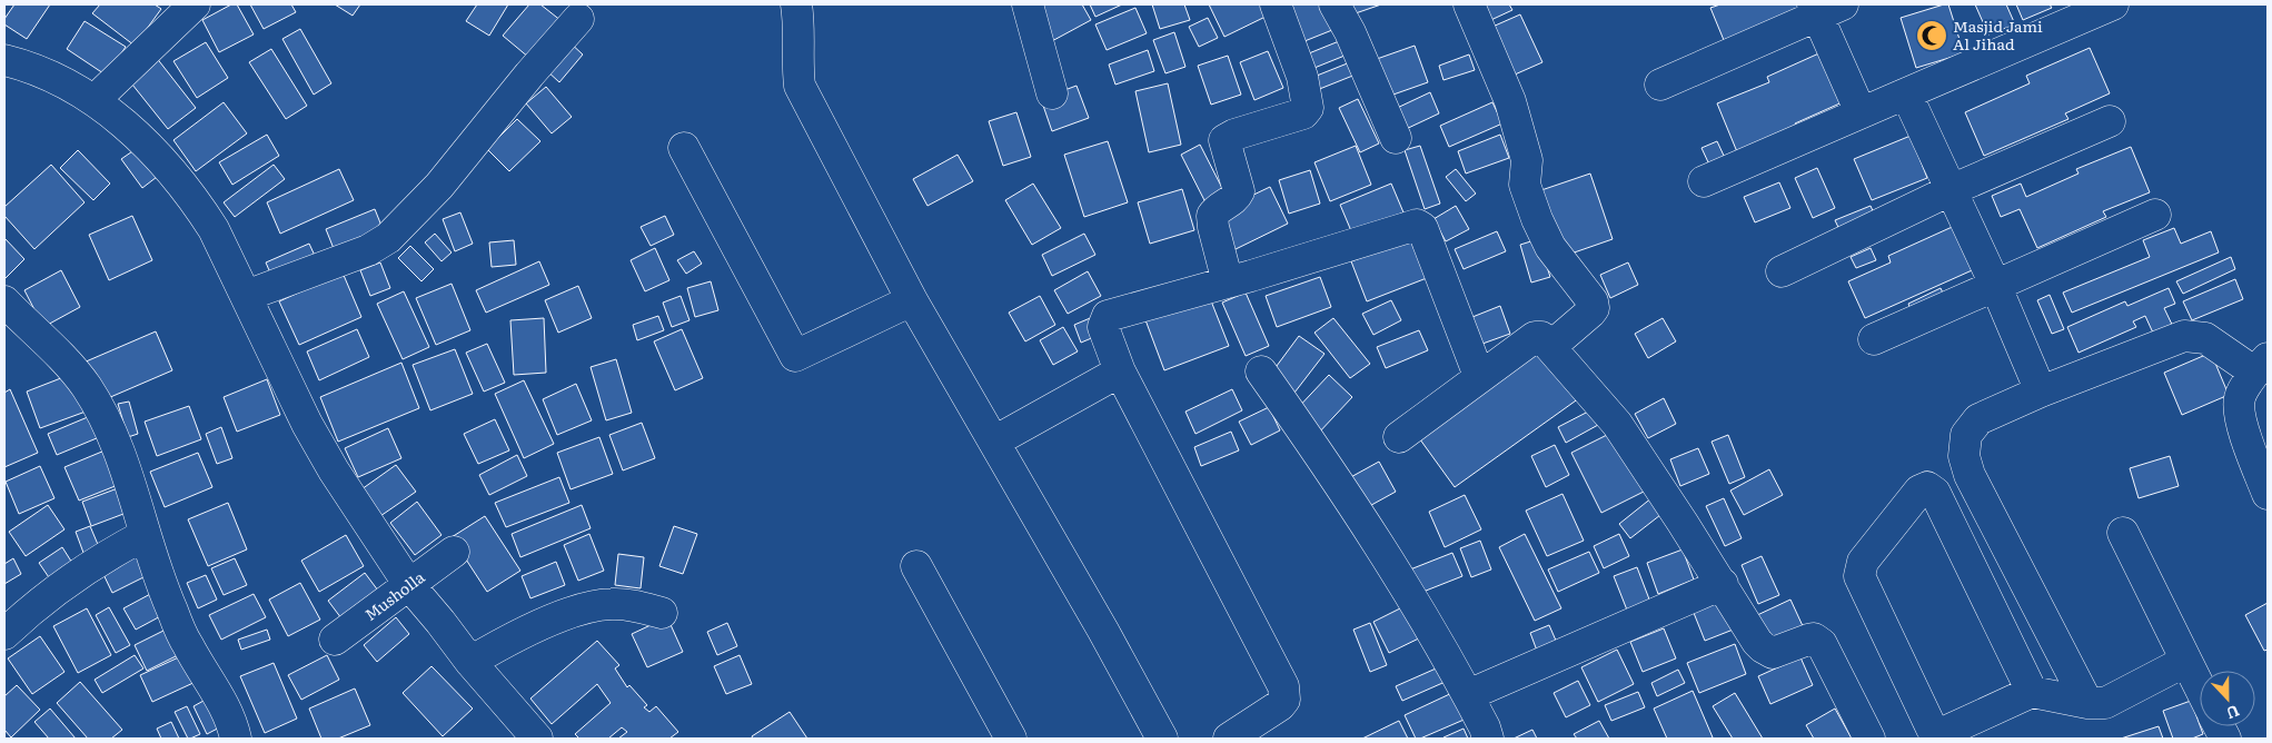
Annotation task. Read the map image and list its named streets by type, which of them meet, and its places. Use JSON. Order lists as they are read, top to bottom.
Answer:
{
  "streets": {
    "street": ["Musholla"]
  },
  "places": {
    "mosque": ["Masjid Jami Al Jihad"]
  },
  "north": "bottom"
}
